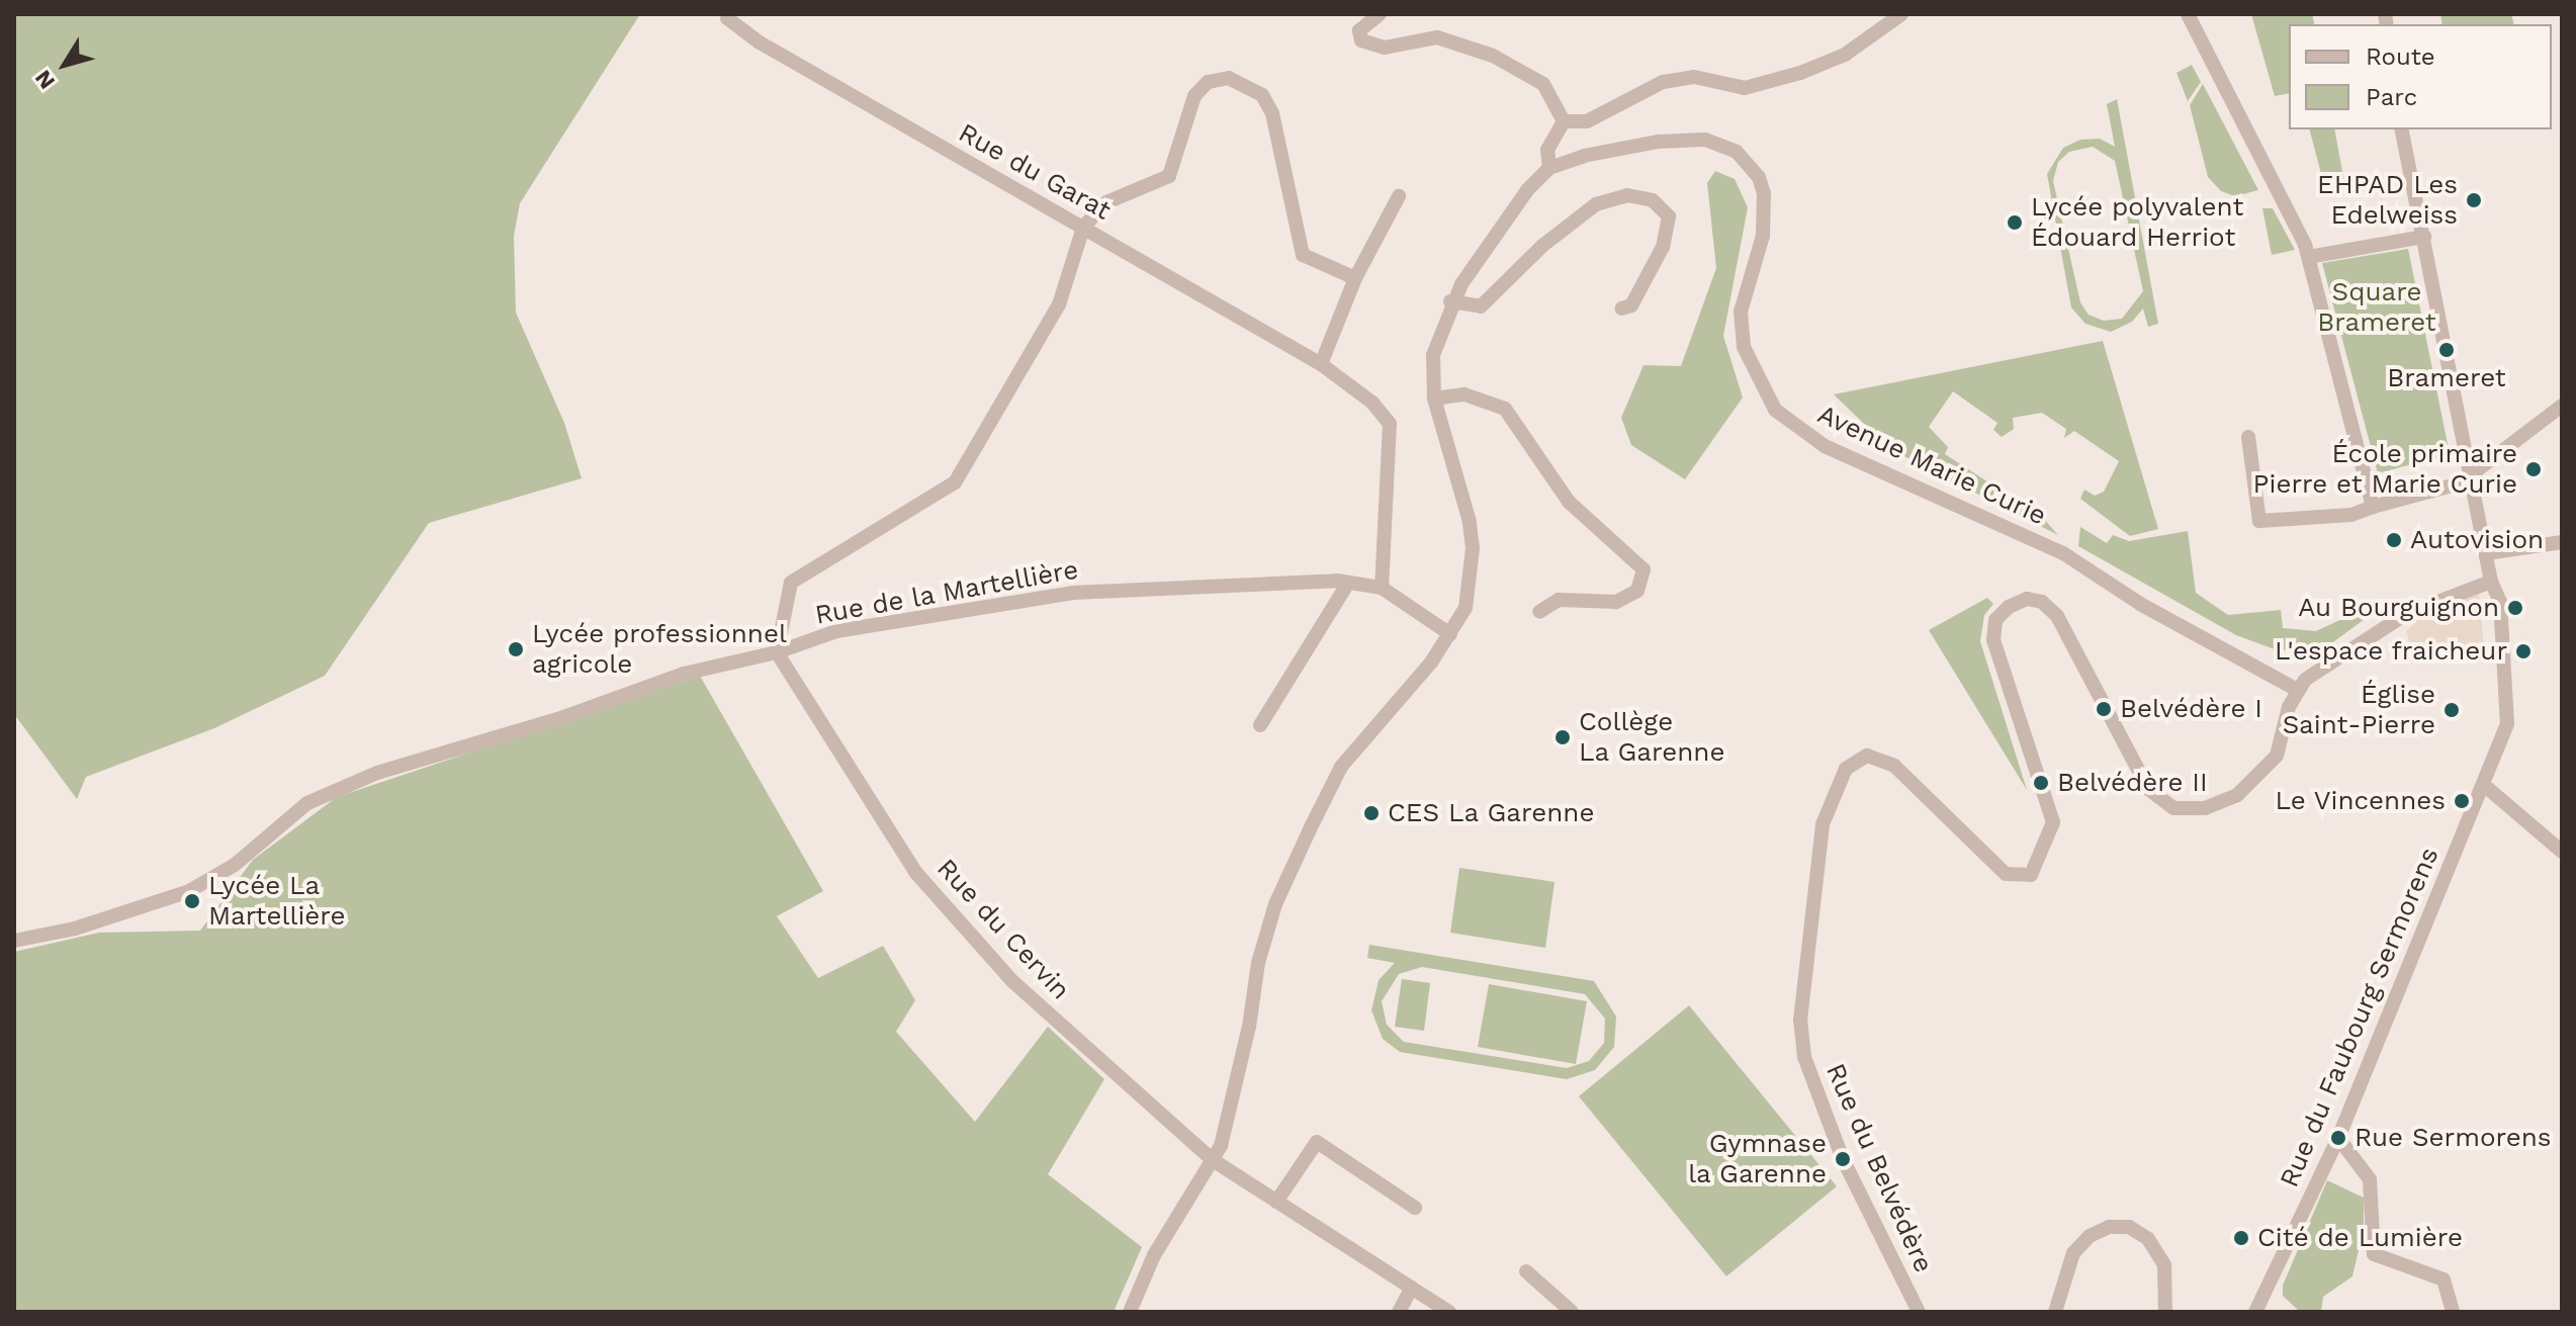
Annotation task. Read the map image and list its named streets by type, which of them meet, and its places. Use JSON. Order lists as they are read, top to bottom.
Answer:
{
  "streets": {
    "street": [
      "Rue du Garat",
      "Avenue Marie Curie",
      "Rue de la Martellière",
      "Rue du Cervin",
      "Rue du Faubourg Sermorens",
      "Rue du Belvédère"
    ]
  },
  "crossings": [
    ["Rue du Garat", "Rue de la Martellière"],
    ["Avenue Marie Curie", "Rue de la Martellière"],
    ["Avenue Marie Curie", "Rue du Cervin"],
    ["Avenue Marie Curie", "Rue du Belvédère"],
    ["Rue de la Martellière", "Rue du Cervin"]
  ],
  "parks": ["Square Brameret"],
  "places": [
    "EHPAD Les Edelweiss",
    "Lycée polyvalent Édouard Herriot",
    "Brameret",
    "École primaire Pierre et Marie Curie",
    "Autovision",
    "Au Bourguignon",
    "Lycée professionnel agricole",
    "L'espace fraicheur",
    "Belvédère I",
    "Église Saint-Pierre",
    "Collège La Garenne",
    "Belvédère II",
    "Le Vincennes",
    "CES La Garenne",
    "Lycée La Martellière",
    "Rue Sermorens",
    "Gymnase la Garenne",
    "Cité de Lumière"
  ],
  "legend": ["Route", "Parc"],
  "north": "bottom left"
}
